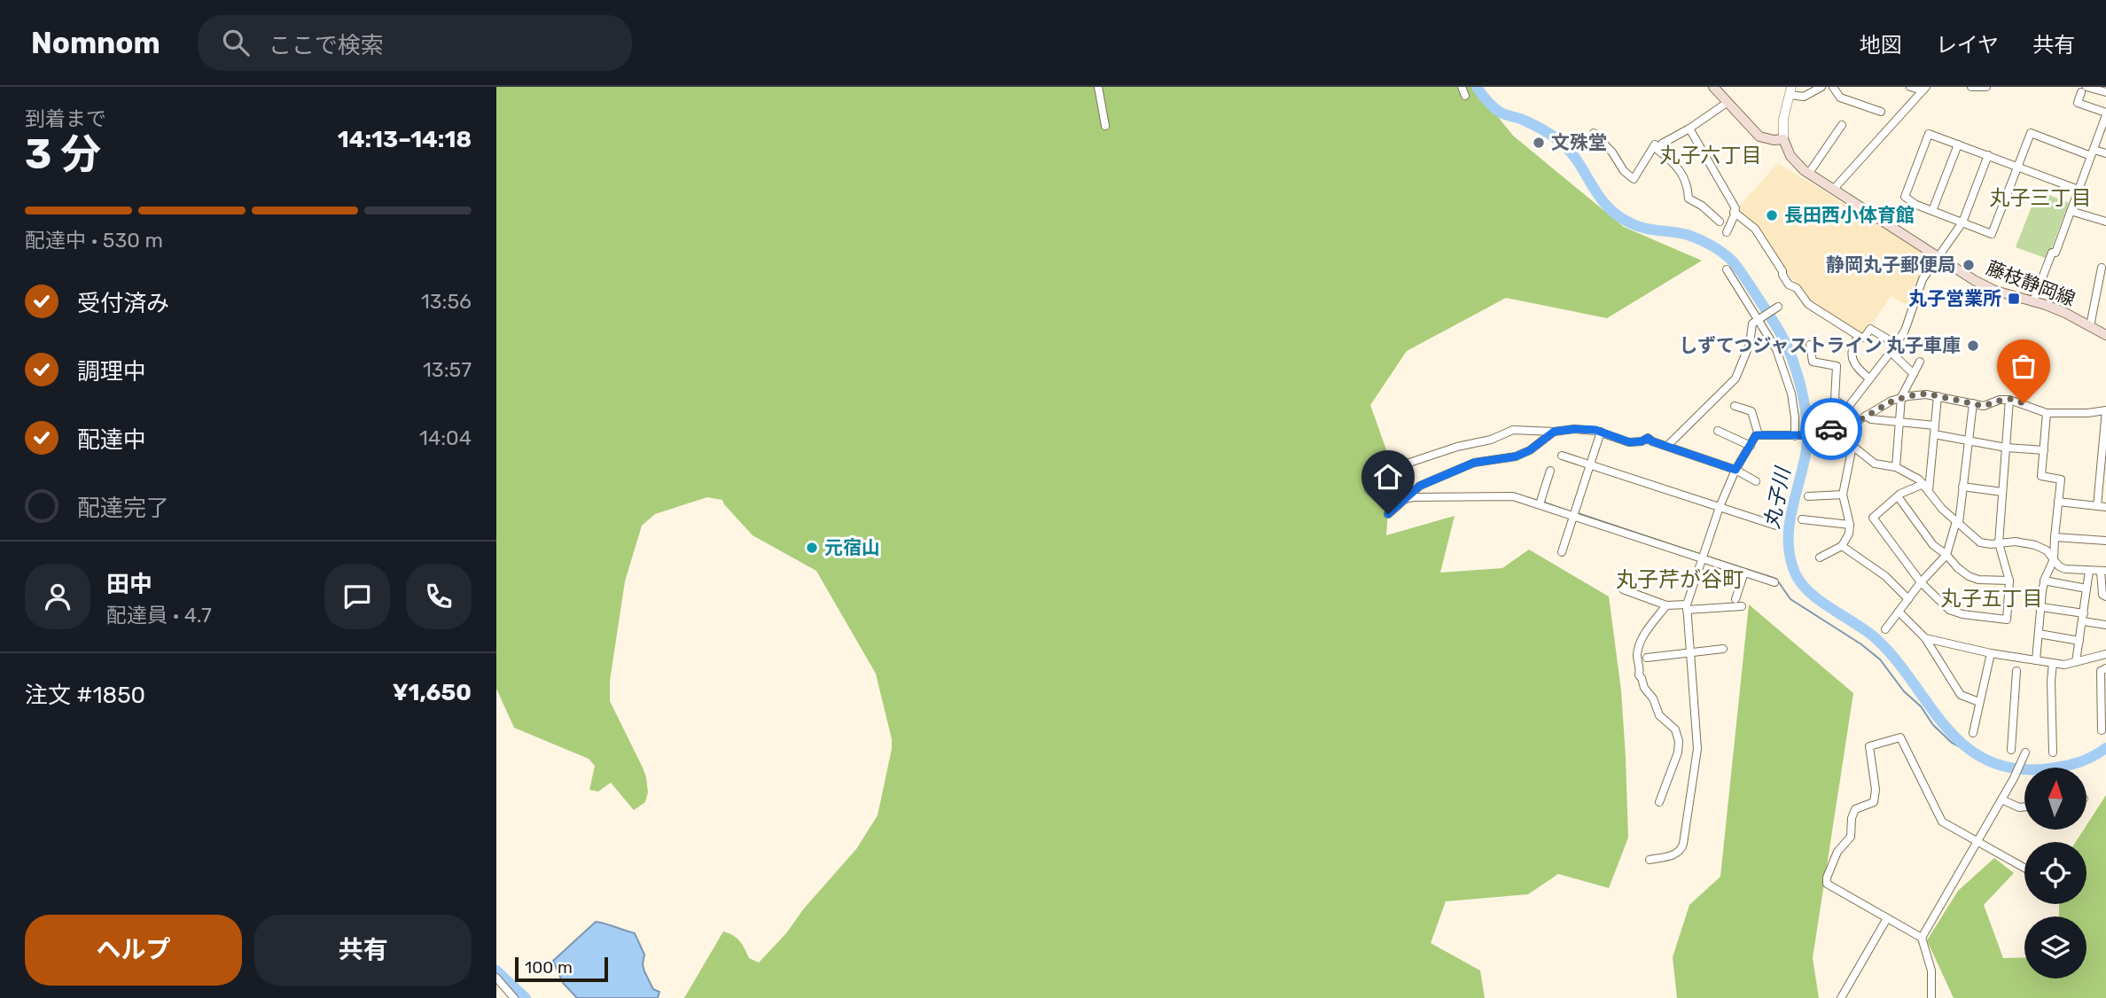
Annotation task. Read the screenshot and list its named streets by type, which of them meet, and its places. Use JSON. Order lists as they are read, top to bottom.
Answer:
{
  "streets": {
    "main road": ["藤枝静岡線"]
  },
  "districts": [
    "丸子六丁目",
    "丸子三丁目",
    "丸子芹が谷町",
    "丸子五丁目"
  ],
  "water": ["丸子川"],
  "places": {
    "other": [
      "文殊堂",
      "長田西小体育館",
      "静岡丸子郵便局",
      "しずてつジャストライン 丸子車庫",
      "元宿山"
    ],
    "transit": ["丸子営業所"]
  },
  "scale_bar": "100 m",
  "north": "top",
  "page": {
    "header": "Nomnom",
    "search": "ここで検索",
    "nav": ["地図", "レイヤ", "共有"],
    "heading": ["3 分", "到着まで", "14:13–14:18"],
    "panel": [
      "田中",
      "配達員 · 4.7",
      "注文 #1850",
      "¥1,650"
    ],
    "bar": "配達中 · 530 m",
    "list": [
      ["受付済み", "13:56"],
      ["調理中", "13:57"],
      ["配達中", "14:04"],
      "配達完了"
    ],
    "buttons": ["ヘルプ", "共有"],
    "scale": "100 m"
  }
}
